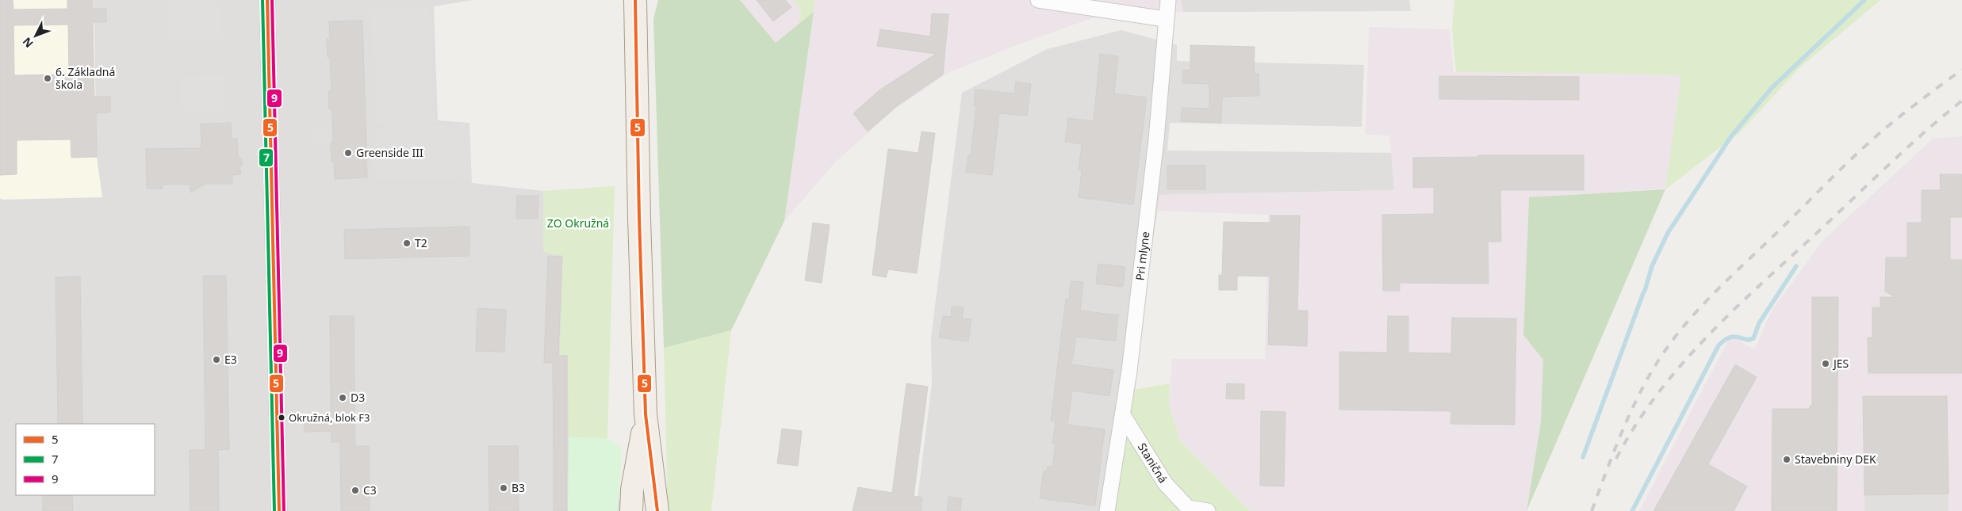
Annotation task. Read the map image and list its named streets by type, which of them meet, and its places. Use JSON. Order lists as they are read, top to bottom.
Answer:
{
  "streets": {
    "street": ["Pri mlyne", "Staničná"]
  },
  "crossings": [
    ["Pri mlyne", "Staničná"]
  ],
  "parks": ["ZO Okružná"],
  "places": [
    "6. Základná škola",
    "Greenside III",
    "T2",
    "E3",
    "JES",
    "D3",
    "Okružná, blok F3",
    "Stavebniny DEK",
    "B3",
    "C3"
  ],
  "lines": ["transit line 5", "transit line 7", "transit line 9"],
  "legend": ["5", "7", "9"],
  "north": "bottom left"
}
